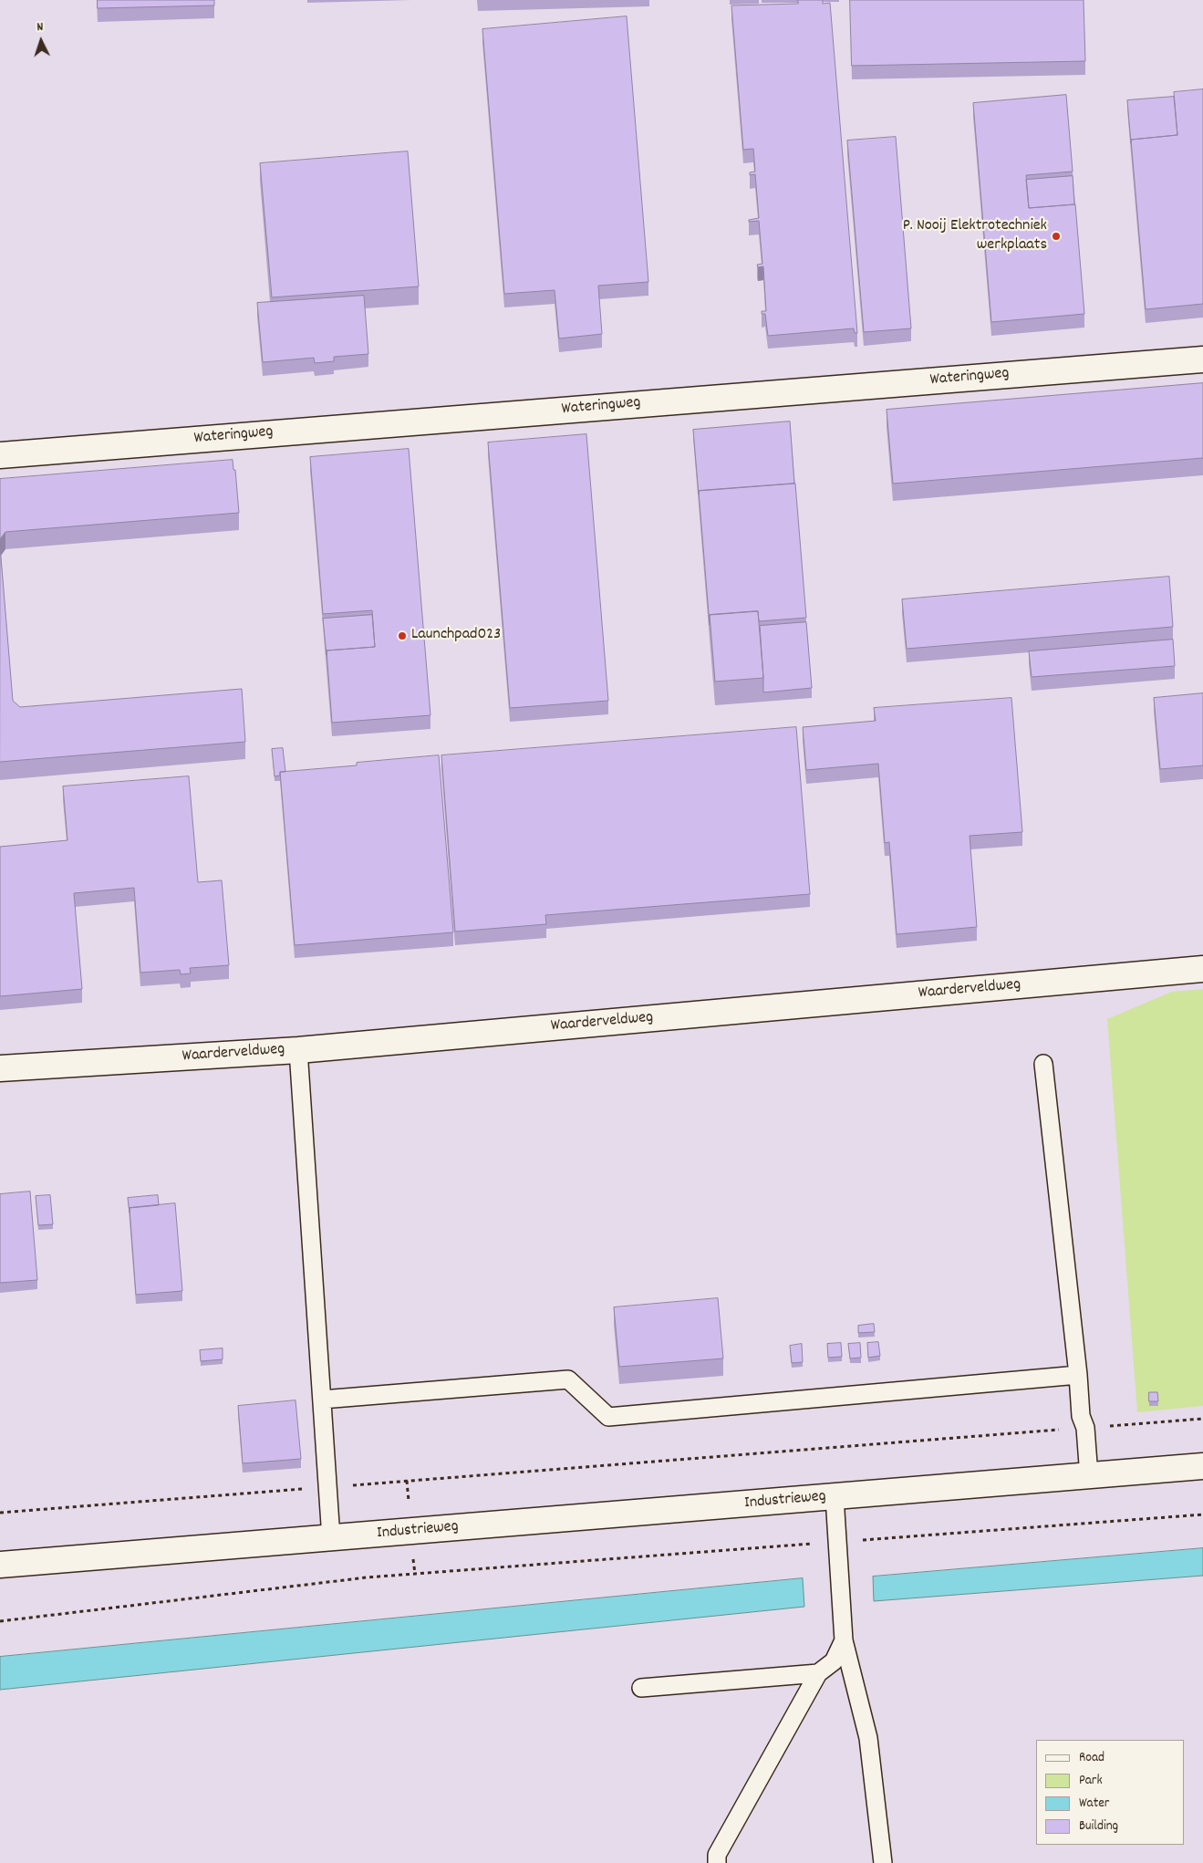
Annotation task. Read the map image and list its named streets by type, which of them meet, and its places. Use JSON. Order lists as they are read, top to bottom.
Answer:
{
  "streets": {
    "street": ["Wateringweg", "Waarderveldweg", "Industrieweg"]
  },
  "places": ["P. Nooij Elektrotechniek werkplaats", "Launchpad023"],
  "legend": [
    "Road",
    "Park",
    "Water",
    "Building"
  ],
  "north": "top"
}
